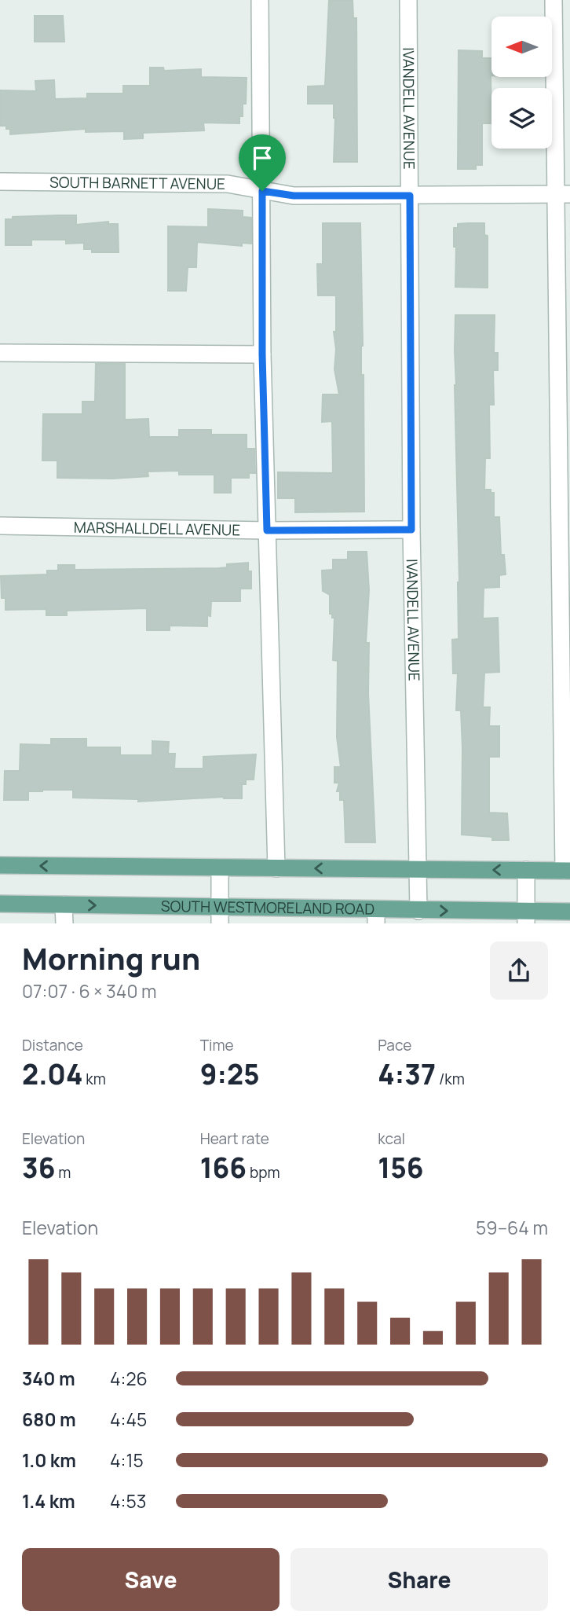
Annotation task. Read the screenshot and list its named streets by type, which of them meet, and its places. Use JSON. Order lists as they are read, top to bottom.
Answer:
{
  "streets": {
    "main road": ["SOUTH WESTMORELAND ROAD"],
    "street": ["IVANDELL AVENUE", "SOUTH BARNETT AVENUE", "MARSHALLDELL AVENUE"]
  },
  "crossings": [
    ["IVANDELL AVENUE", "SOUTH BARNETT AVENUE"],
    ["IVANDELL AVENUE", "MARSHALLDELL AVENUE"],
    ["IVANDELL AVENUE", "SOUTH WESTMORELAND ROAD"]
  ],
  "north": "left",
  "page": {
    "heading": ["Morning run", "07:07 · 6 × 340 m"],
    "stats": [
      ["Distance", "2.04 km"],
      ["Time", "9:25"],
      ["Pace", "4:37 /km"],
      ["Elevation", "36 m"],
      ["Heart rate", "166 bpm"],
      ["kcal", "156"]
    ],
    "chart": ["Elevation", "59–64 m"],
    "list": [
      {
        "name": "340 m",
        "note": "4:26"
      },
      {
        "name": "680 m",
        "note": "4:45"
      },
      {
        "name": "1.0 km",
        "note": "4:15"
      },
      {
        "name": "1.4 km",
        "note": "4:53"
      }
    ],
    "buttons": ["Save", "Share"]
  }
}
